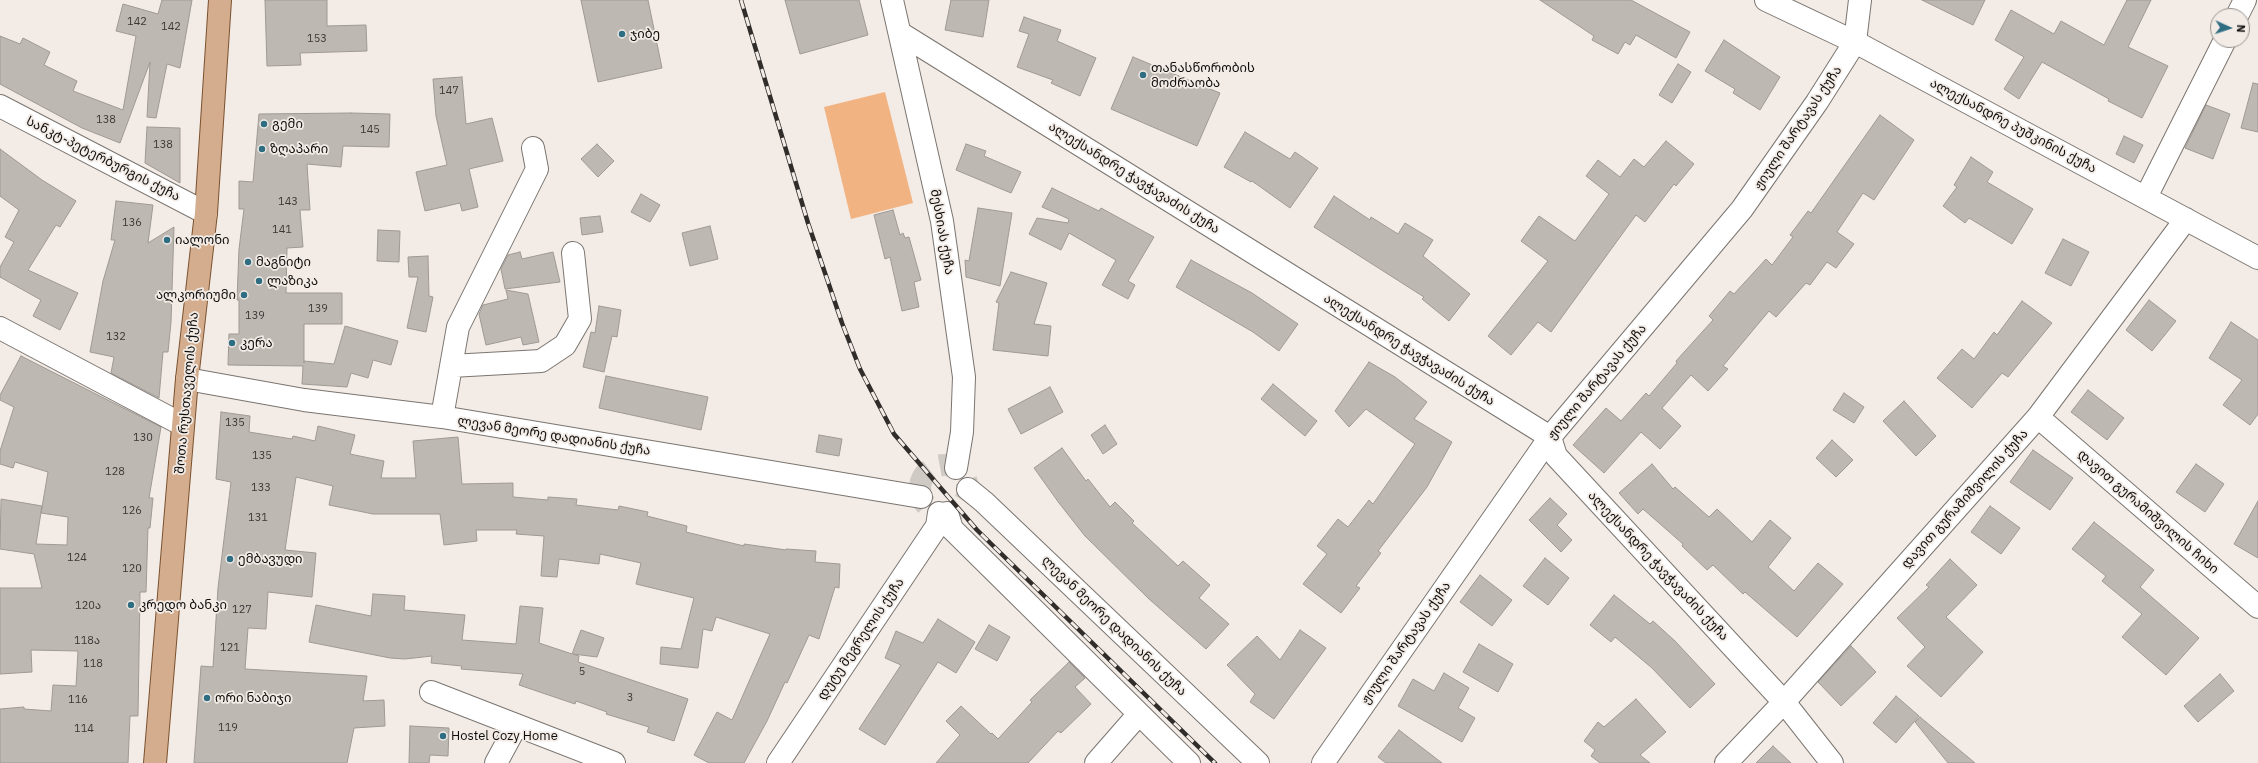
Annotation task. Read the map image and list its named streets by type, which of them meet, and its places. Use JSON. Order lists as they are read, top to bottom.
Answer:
{
  "streets": {
    "main road": ["შოთა რუსთაველის ქუჩა"],
    "street": [
      "ალექსანდრე პუშკინის ქუჩა",
      "ჟიული შარტავას ქუჩა",
      "სანკტ-პეტერბურგის ქუჩა",
      "ალექსანდრე ჭავჭავაძის ქუჩა",
      "მესხიას ქუჩა",
      "ლევან მეორე დადიანის ქუჩა",
      "დავით გურამიშვილის ქუჩა",
      "დავით გურამიშვილის ჩიხი",
      "დუტუ მეგრელის ქუჩა"
    ]
  },
  "crossings": [
    ["ალექსანდრე პუშკინის ქუჩა", "ჟიული შარტავას ქუჩა"],
    ["ალექსანდრე პუშკინის ქუჩა", "დავით გურამიშვილის ქუჩა"],
    ["ჟიული შარტავას ქუჩა", "ალექსანდრე ჭავჭავაძის ქუჩა"],
    ["სანკტ-პეტერბურგის ქუჩა", "შოთა რუსთაველის ქუჩა"],
    ["ალექსანდრე ჭავჭავაძის ქუჩა", "მესხიას ქუჩა"],
    ["ალექსანდრე ჭავჭავაძის ქუჩა", "დავით გურამიშვილის ქუჩა"],
    ["შოთა რუსთაველის ქუჩა", "ლევან მეორე დადიანის ქუჩა"],
    ["დავით გურამიშვილის ქუჩა", "დავით გურამიშვილის ჩიხი"]
  ],
  "places": [
    "ჯიბე",
    "თანასწორობის მოძრაობა",
    "გემი",
    "ზღაპარი",
    "იალონი",
    "მაგნიტი",
    "ლაზიკა",
    "ალკორიუმი",
    "კერა",
    "ემბავუდი",
    "კრედო ბანკი",
    "ორი ნაბიჯი",
    "Hostel Cozy Home"
  ],
  "house_numbers": [
    "142",
    "142",
    "153",
    "147",
    "138",
    "145",
    "138",
    "143",
    "136",
    "141",
    "139",
    "139",
    "132",
    "135",
    "130",
    "135",
    "128",
    "133",
    "126",
    "131",
    "124",
    "120",
    "120ა",
    "127",
    "118ა",
    "121",
    "118",
    "5",
    "3",
    "116",
    "119",
    "114"
  ],
  "north": "right"
}
